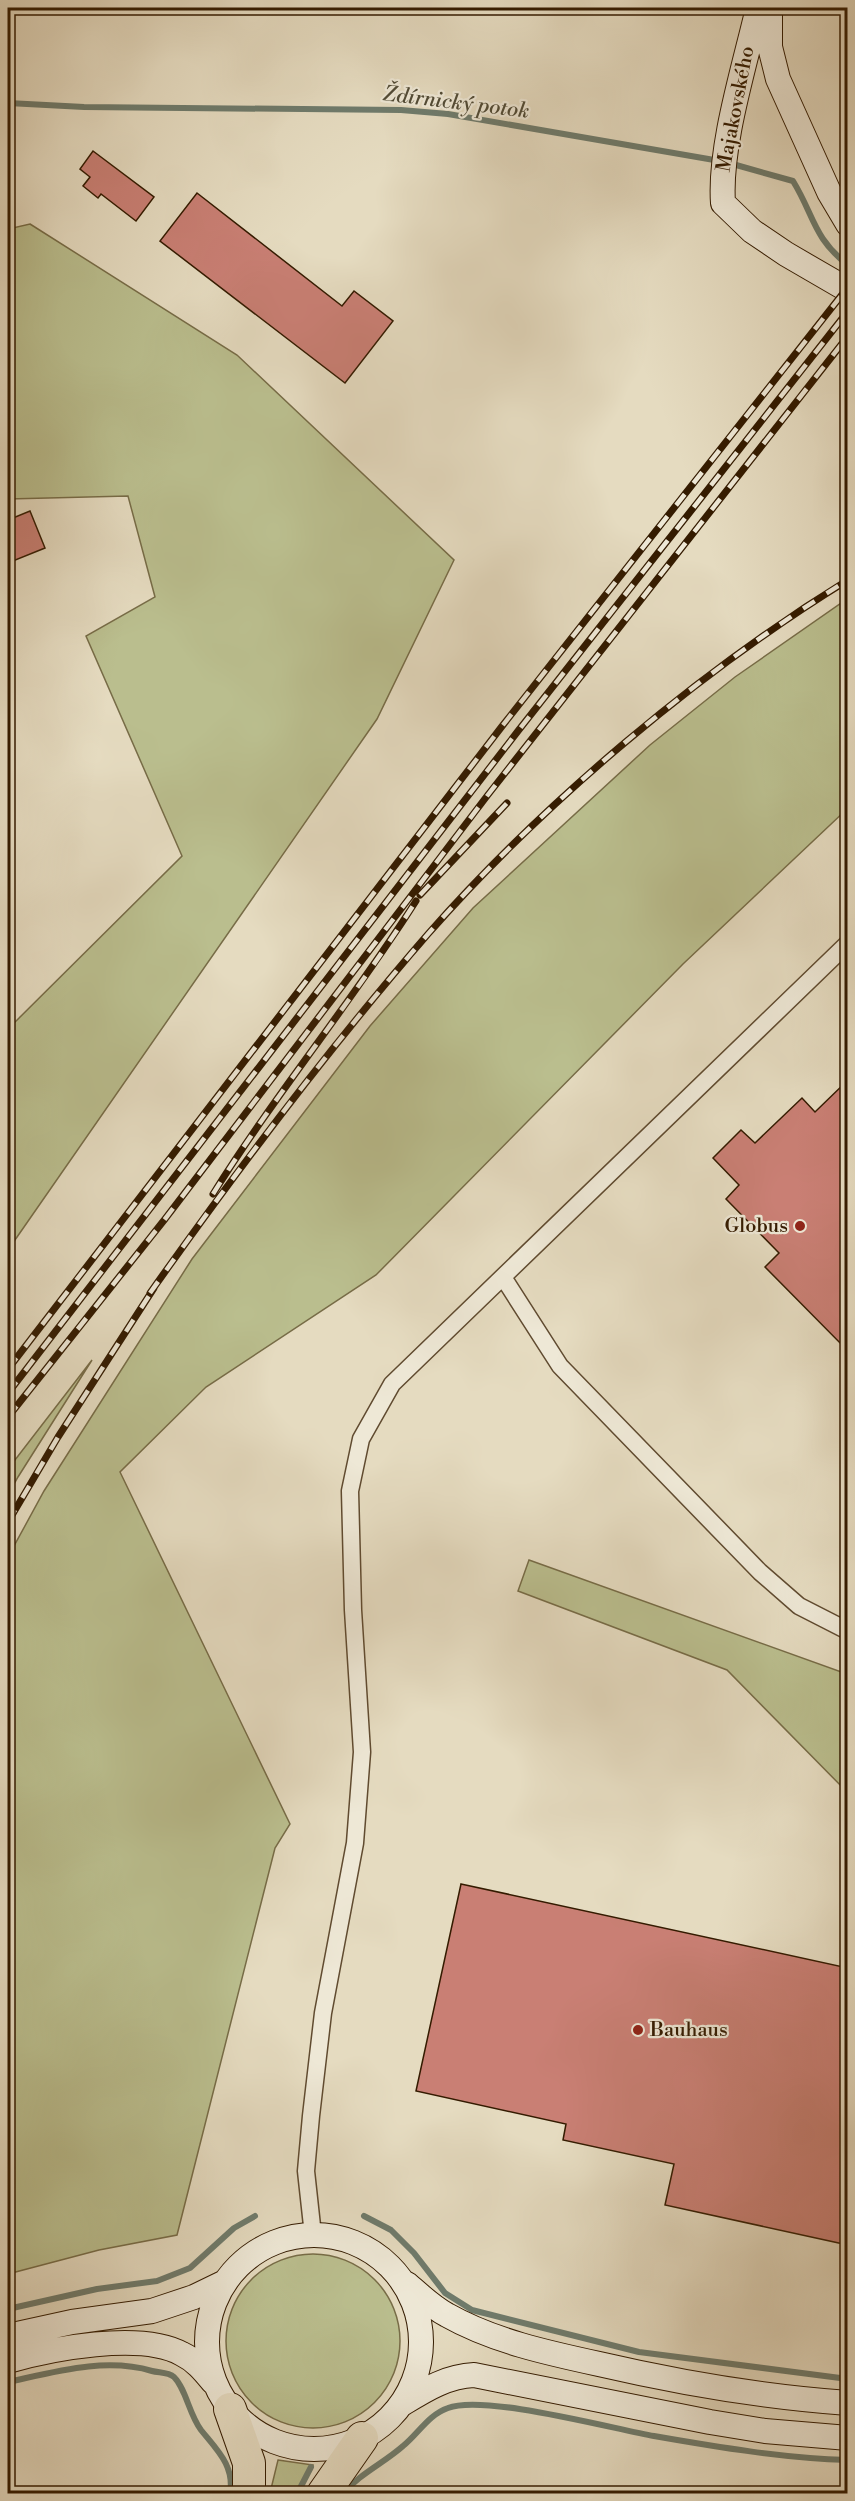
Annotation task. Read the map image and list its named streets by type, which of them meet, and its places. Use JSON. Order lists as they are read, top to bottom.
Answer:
{
  "streets": {
    "main road": ["Majakovského"]
  },
  "water": ["Ždírnický potok"],
  "places": ["Globus", "Bauhaus"]
}
